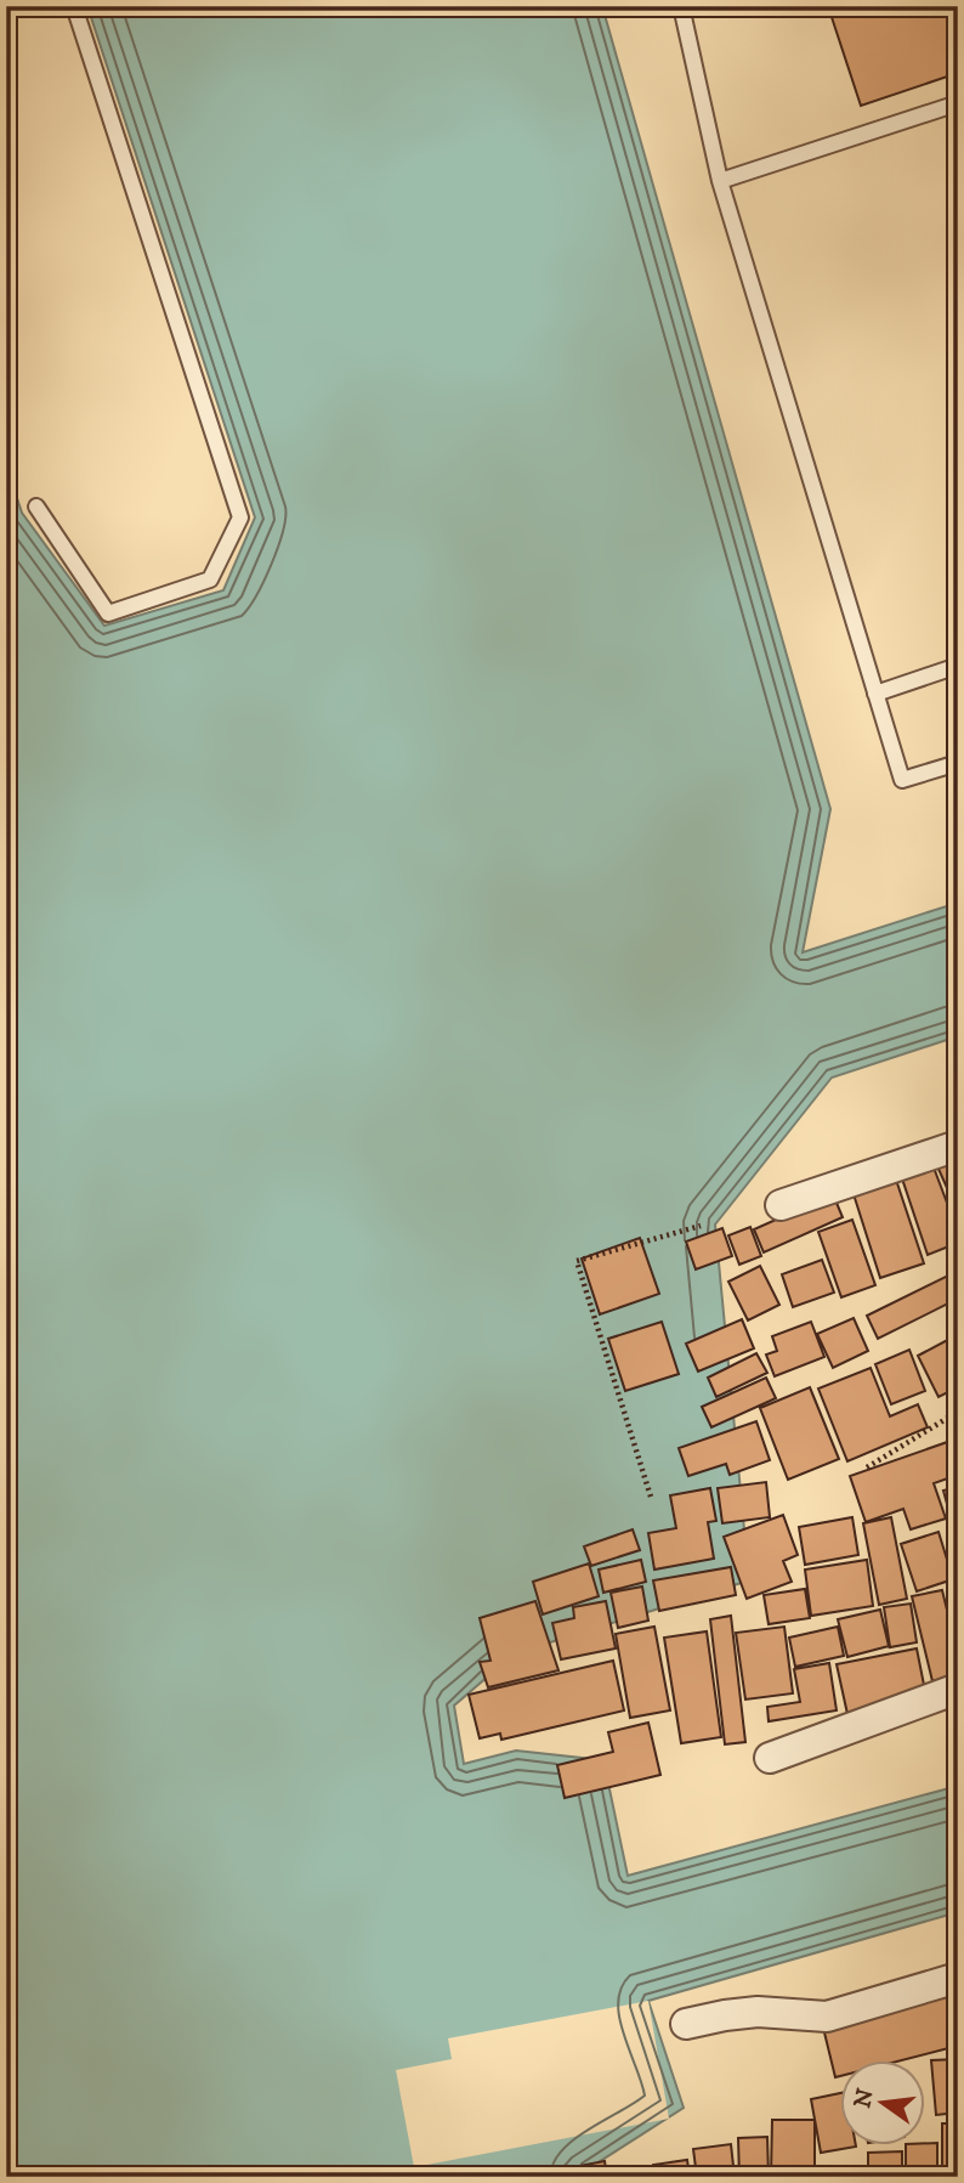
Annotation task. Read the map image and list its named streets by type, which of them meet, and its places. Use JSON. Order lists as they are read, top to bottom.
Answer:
{
  "north": "left"
}
